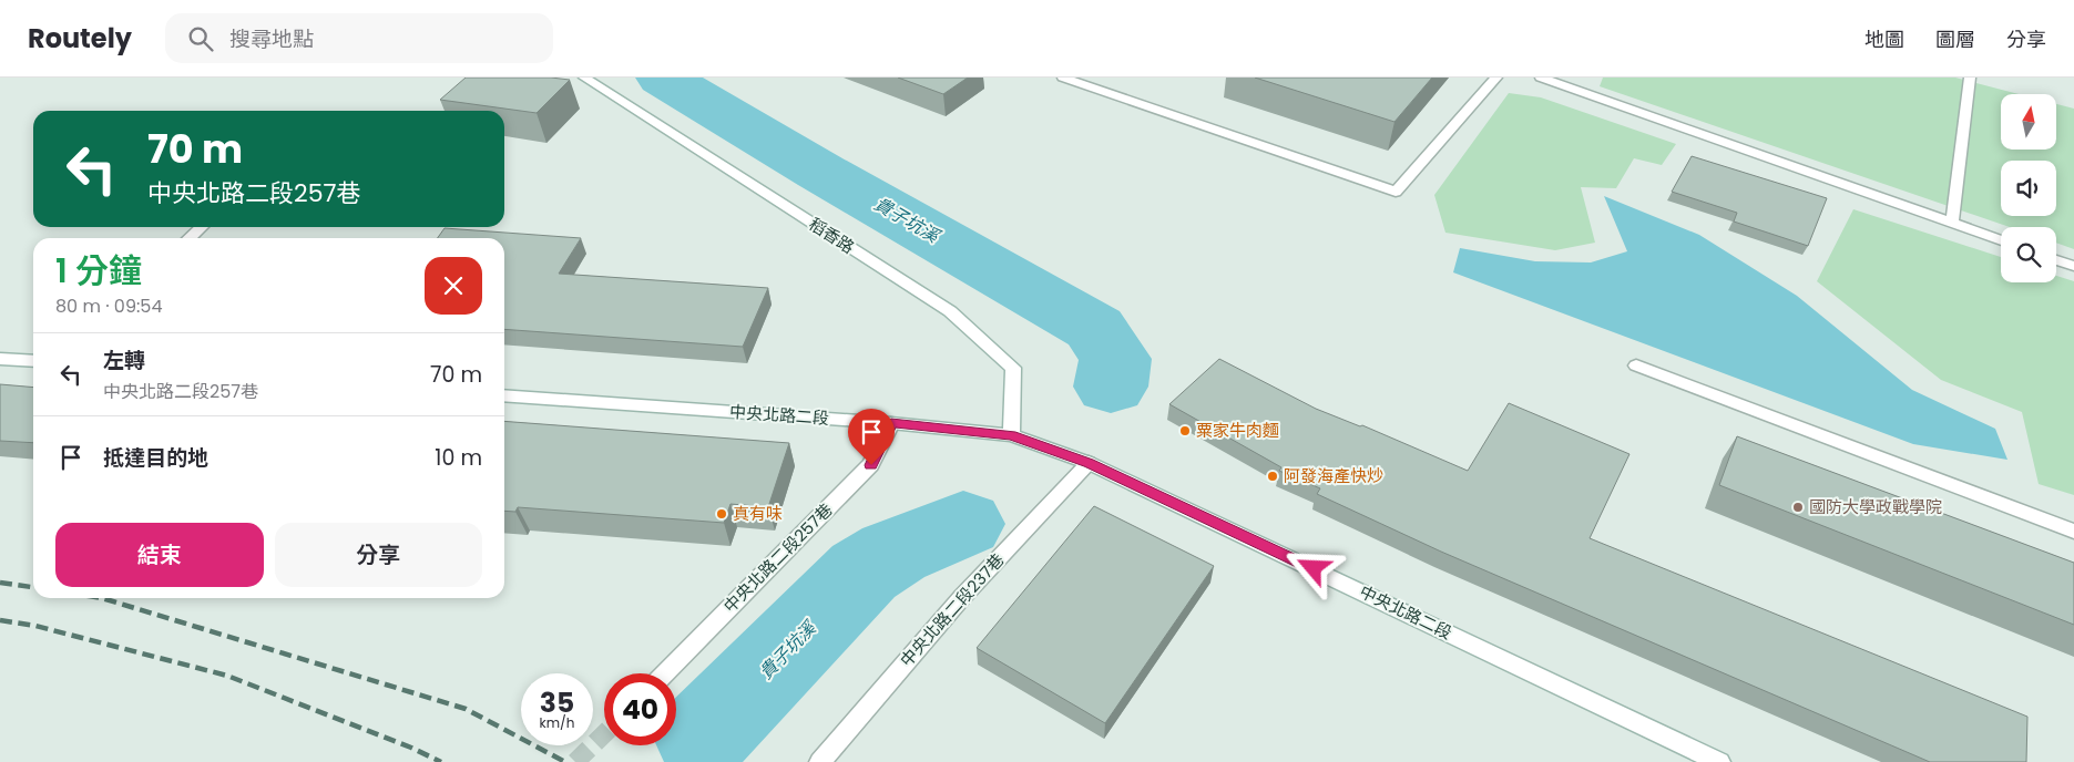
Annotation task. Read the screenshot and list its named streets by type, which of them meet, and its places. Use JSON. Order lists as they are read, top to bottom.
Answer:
{
  "streets": {
    "street": [
      "稻香路",
      "中央北路二段",
      "中央北路二段257巷",
      "中央北路二段237巷"
    ]
  },
  "crossings": [
    ["稻香路", "中央北路二段"],
    ["中央北路二段", "中央北路二段257巷"],
    ["中央北路二段", "中央北路二段237巷"]
  ],
  "water": ["貴子坑溪"],
  "places": [
    "粟家牛肉麵",
    "阿發海產快炒",
    "國防大學政戰學院",
    "真有味"
  ],
  "north": "top",
  "page": {
    "header": "Routely",
    "search": "搜尋地點",
    "nav": ["地圖", "圖層", "分享"],
    "turn": ["70 m", "中央北路二段257巷"],
    "heading": ["1 分鐘", "80 m · 09:54"],
    "list": [
      {
        "name": "左轉",
        "note": "中央北路二段257巷",
        "value": "70 m"
      },
      {
        "name": "抵達目的地",
        "value": "10 m"
      }
    ],
    "buttons": ["結束", "分享"],
    "speed": "35 km/h",
    "limit": "40"
  }
}
